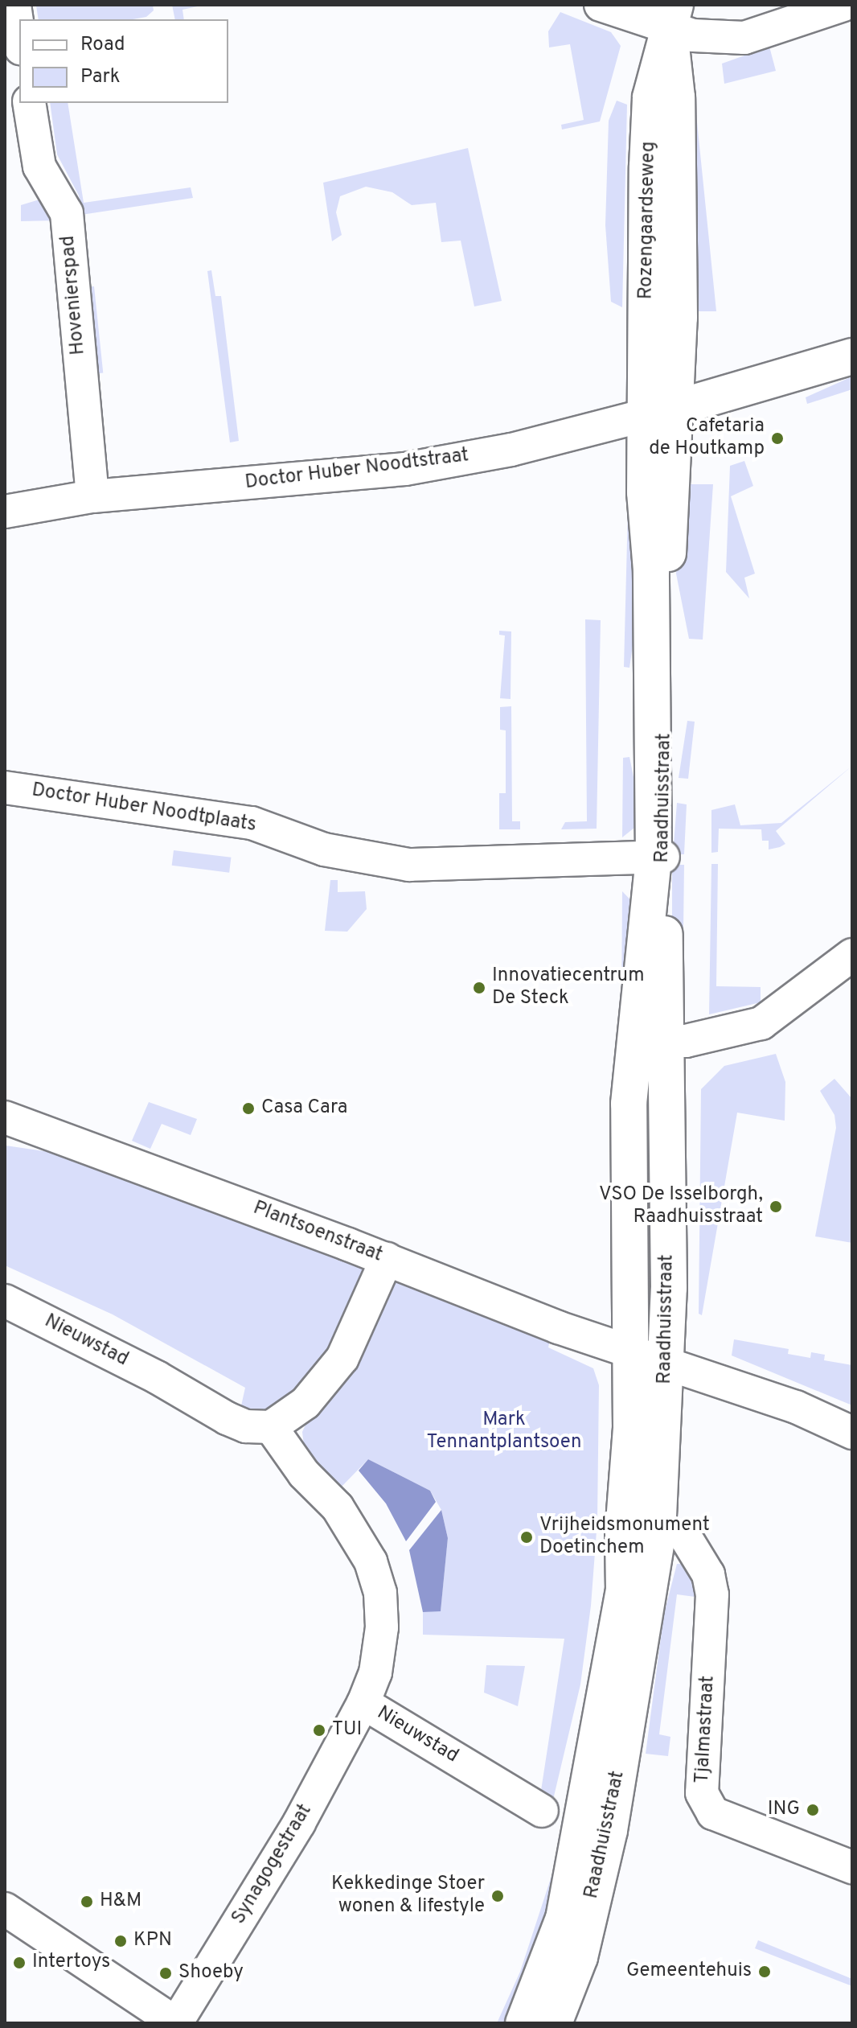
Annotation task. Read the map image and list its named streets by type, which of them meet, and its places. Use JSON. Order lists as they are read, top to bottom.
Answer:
{
  "streets": {
    "main road": ["Rozengaardseweg", "Doctor Huber Noodtstraat", "Raadhuisstraat"],
    "street": [
      "Hovenierspad",
      "Doctor Huber Noodtplaats",
      "Plantsoenstraat",
      "Nieuwstad",
      "Tjalmastraat",
      "Synagogestraat"
    ]
  },
  "crossings": [
    ["Rozengaardseweg", "Doctor Huber Noodtstraat"],
    ["Rozengaardseweg", "Raadhuisstraat"],
    ["Hovenierspad", "Doctor Huber Noodtstraat"],
    ["Doctor Huber Noodtstraat", "Raadhuisstraat"],
    ["Raadhuisstraat", "Doctor Huber Noodtplaats"],
    ["Raadhuisstraat", "Plantsoenstraat"],
    ["Nieuwstad", "Synagogestraat"]
  ],
  "parks": ["Mark Tennantplantsoen"],
  "places": [
    "Cafetaria de Houtkamp",
    "Innovatiecentrum De Steck",
    "Casa Cara",
    "VSO De Isselborgh, Raadhuisstraat",
    "Vrijheidsmonument Doetinchem",
    "TUI",
    "ING",
    "Kekkedinge Stoer wonen & lifestyle",
    "H&M",
    "KPN",
    "Intertoys",
    "Gemeentehuis",
    "Shoeby"
  ],
  "legend": ["Road", "Park"]
}
